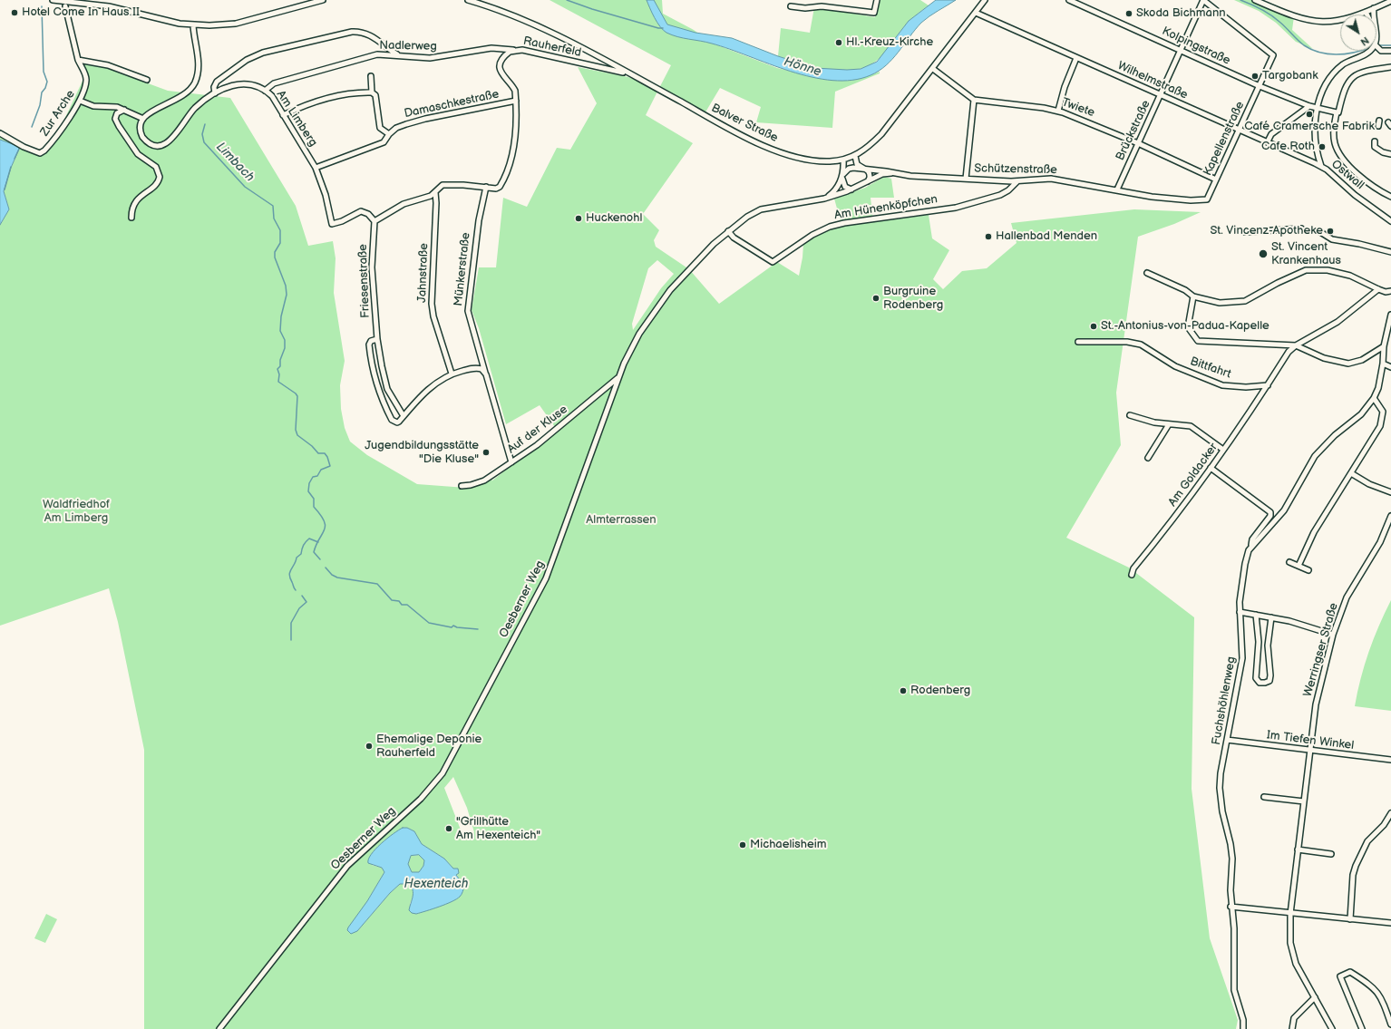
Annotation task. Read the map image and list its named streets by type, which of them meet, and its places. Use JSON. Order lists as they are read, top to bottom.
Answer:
{
  "streets": {
    "street": [
      "Nadlerweg",
      "Kolpingstraße",
      "Rauherfeld",
      "Wilhelmstraße",
      "Damaschkestraße",
      "Twiete",
      "Zur Arche",
      "Am Limberg",
      "Balver Straße",
      "Brückstraße",
      "Kapellenstraße",
      "Schützenstraße",
      "Ostwall",
      "Am Hünenköpfchen",
      "Münkerstraße",
      "Jahnstraße",
      "Friesenstraße",
      "Bittfahrt",
      "Auf der Kluse",
      "Am Goldacker",
      "Oesberner Weg",
      "Werringser Straße",
      "Fuchshöhlenweg",
      "Im Tiefen Winkel"
    ]
  },
  "crossings": [
    ["Nadlerweg", "Rauherfeld"],
    ["Nadlerweg", "Am Limberg"],
    ["Kolpingstraße", "Brückstraße"],
    ["Kolpingstraße", "Kapellenstraße"],
    ["Kolpingstraße", "Ostwall"],
    ["Rauherfeld", "Damaschkestraße"],
    ["Rauherfeld", "Balver Straße"],
    ["Rauherfeld", "Münkerstraße"],
    ["Wilhelmstraße", "Balver Straße"],
    ["Wilhelmstraße", "Brückstraße"],
    ["Wilhelmstraße", "Kapellenstraße"],
    ["Wilhelmstraße", "Ostwall"],
    ["Damaschkestraße", "Am Limberg"],
    ["Twiete", "Balver Straße"],
    ["Twiete", "Brückstraße"],
    ["Twiete", "Kapellenstraße"],
    ["Am Limberg", "Friesenstraße"],
    ["Brückstraße", "Kapellenstraße"],
    ["Brückstraße", "Schützenstraße"],
    ["Kapellenstraße", "Schützenstraße"],
    ["Schützenstraße", "Am Hünenköpfchen"],
    ["Schützenstraße", "Oesberner Weg"],
    ["Am Hünenköpfchen", "Oesberner Weg"],
    ["Münkerstraße", "Auf der Kluse"],
    ["Bittfahrt", "Am Goldacker"],
    ["Auf der Kluse", "Oesberner Weg"],
    ["Werringser Straße", "Im Tiefen Winkel"],
    ["Fuchshöhlenweg", "Im Tiefen Winkel"]
  ],
  "water": ["Hönne", "Limbach", "Hexenteich"],
  "parks": ["Waldfriedhof Am Limberg", "Almterrassen"],
  "places": [
    "Hotel Come In Haus II",
    "Skoda Bichmann",
    "Hl.-Kreuz-Kirche",
    "Targobank",
    "Café Cramersche Fabrik",
    "Cafe Roth",
    "Huckenohl",
    "St. Vincenz-Apotheke",
    "Hallenbad Menden",
    "St. Vincent Krankenhaus",
    "Burgruine Rodenberg",
    "St.-Antonius-von-Padua-Kapelle",
    "Jugendbildungsstätte \"Die Kluse\"",
    "Rodenberg",
    "Ehemalige Deponie Rauherfeld",
    "\"Grillhütte Am Hexenteich\"",
    "Michaelisheim"
  ],
  "north": "bottom right"
}
